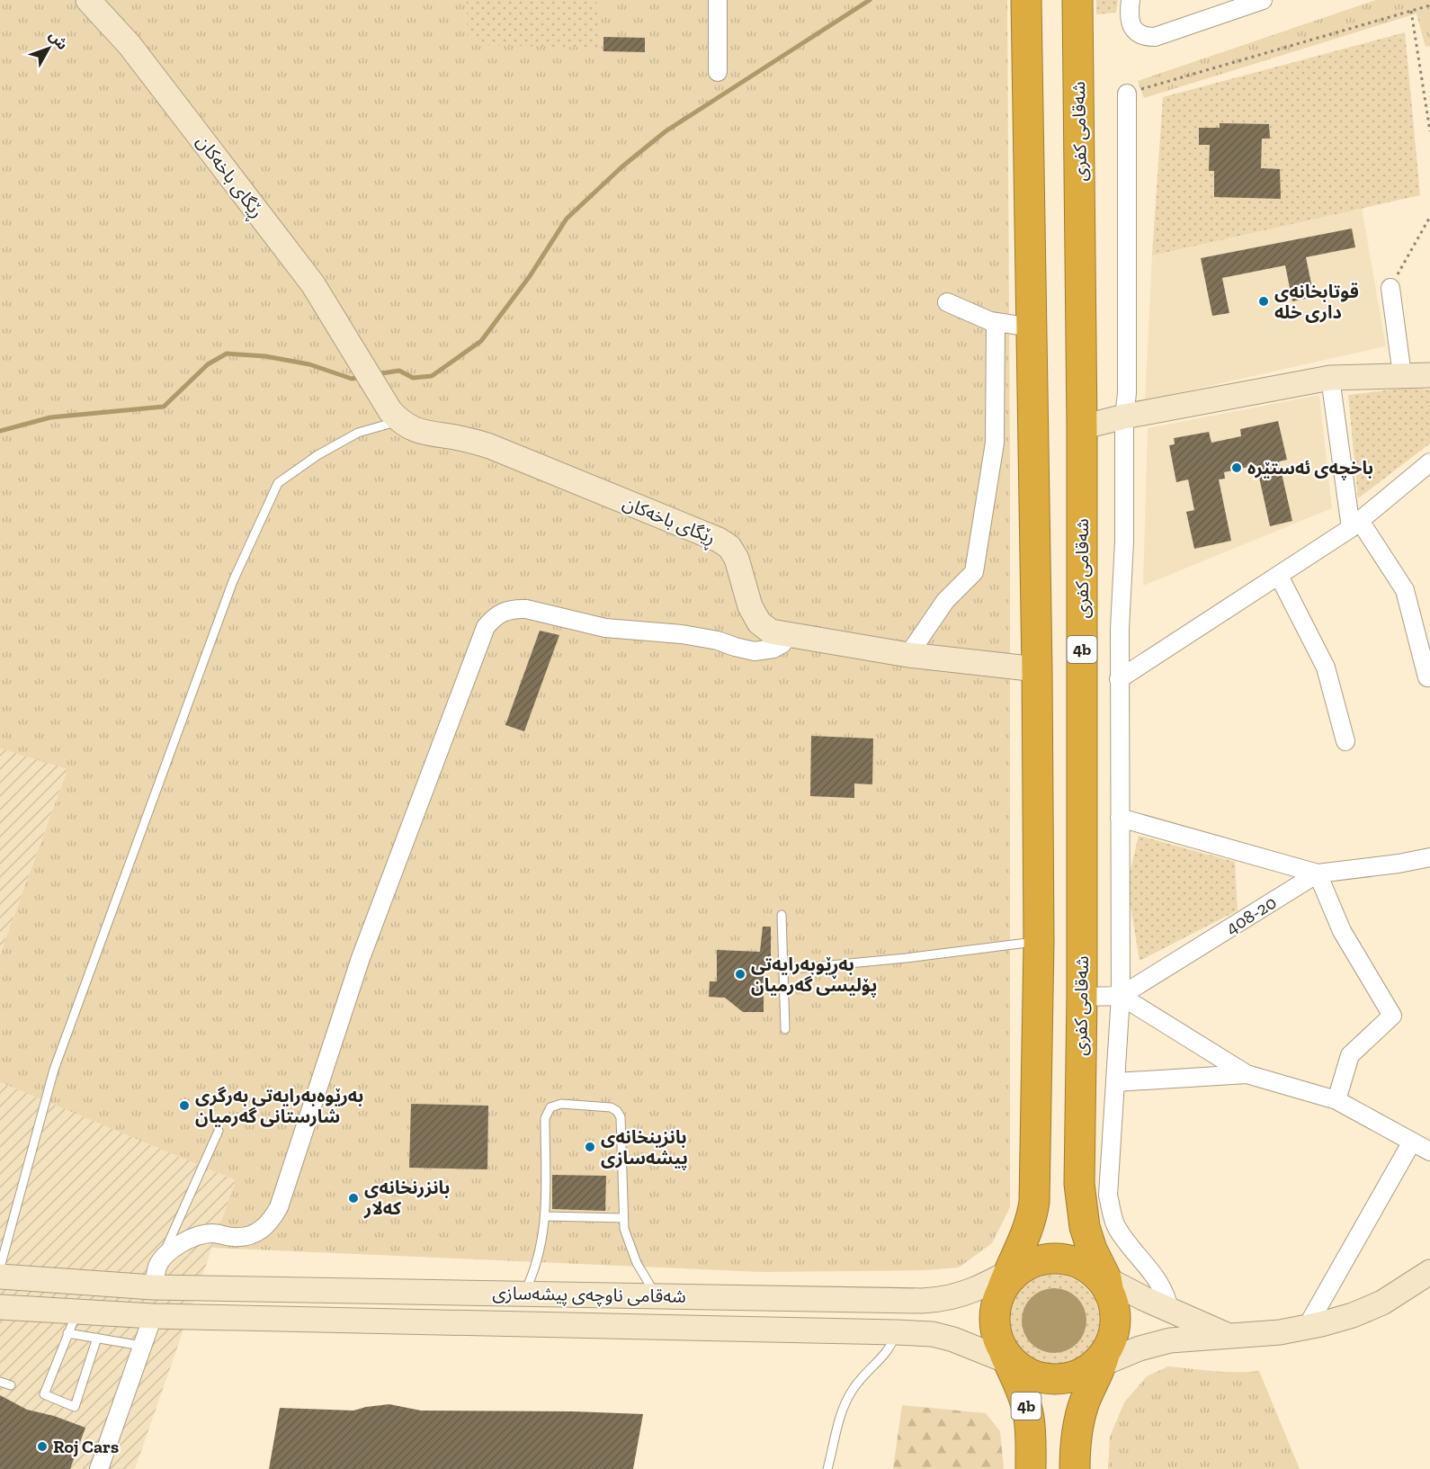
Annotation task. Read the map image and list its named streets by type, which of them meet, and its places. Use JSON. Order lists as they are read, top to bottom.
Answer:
{
  "streets": {
    "highway": ["شەقامی کفری", "4b"],
    "main road": ["ڕێگای باخەکان", "شەقامی ناوچەی پیشەسازی"],
    "street": ["408-20"]
  },
  "crossings": [
    ["شەقامی کفری", "4b"],
    ["شەقامی کفری", "شەقامی ناوچەی پیشەسازی"],
    ["4b", "شەقامی ناوچەی پیشەسازی"]
  ],
  "places": [
    "قوتابخانەی داری خلە",
    "باخچەی ئەستێرە",
    "بەڕێوبەرایەتی پۆلیسی گەرمیان",
    "بەرێوەبەرایەتی بەرگری شارستانی گەرمیان",
    "بانزینخانەی پیشەسازی",
    "بانزرنخانەی کەلار",
    "Roj Cars"
  ],
  "north": "top right"
}
